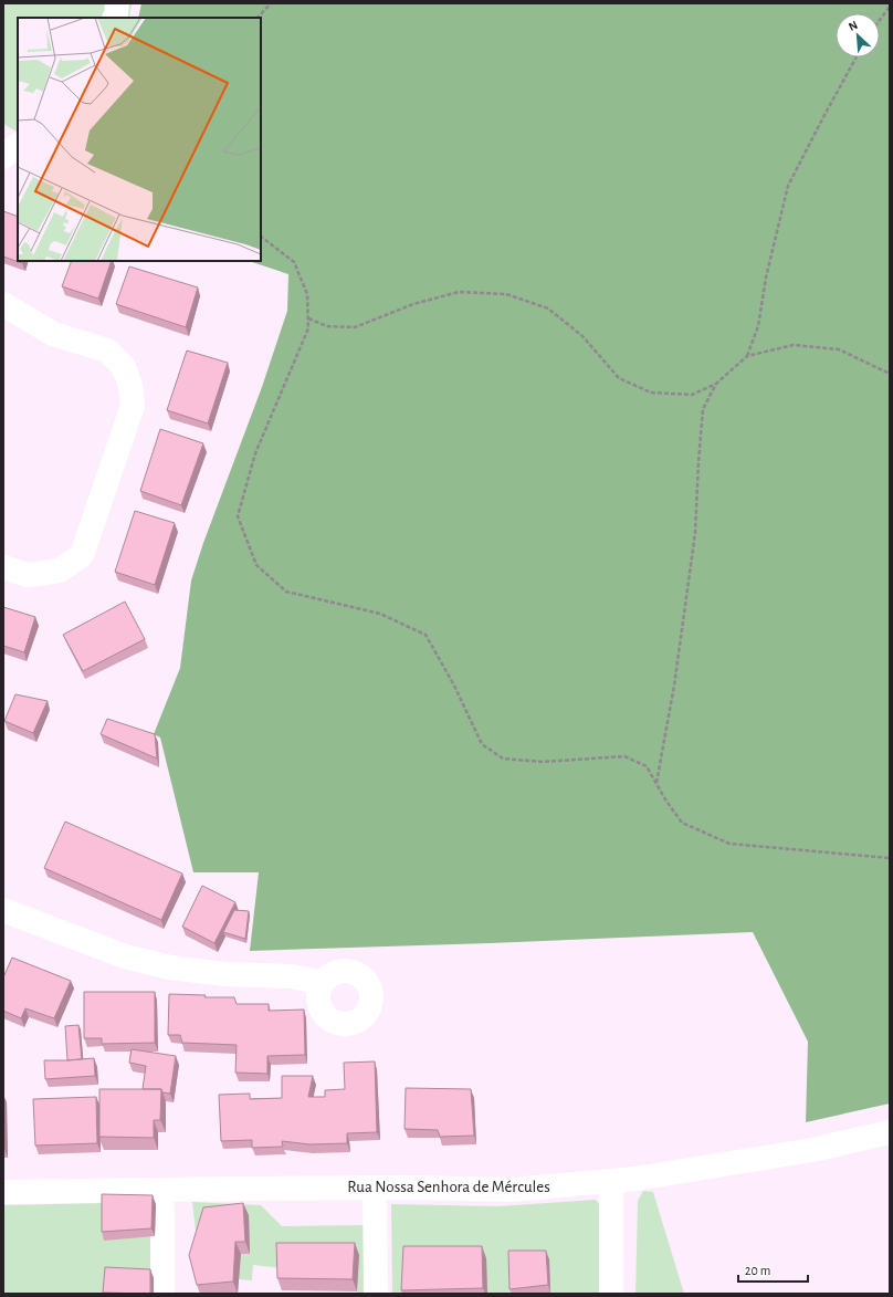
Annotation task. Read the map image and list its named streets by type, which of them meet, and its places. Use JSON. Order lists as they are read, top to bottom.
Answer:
{
  "streets": {
    "street": ["Rua Nossa Senhora de Mércules"]
  },
  "scale_bar": "20 m",
  "north": "top left"
}
